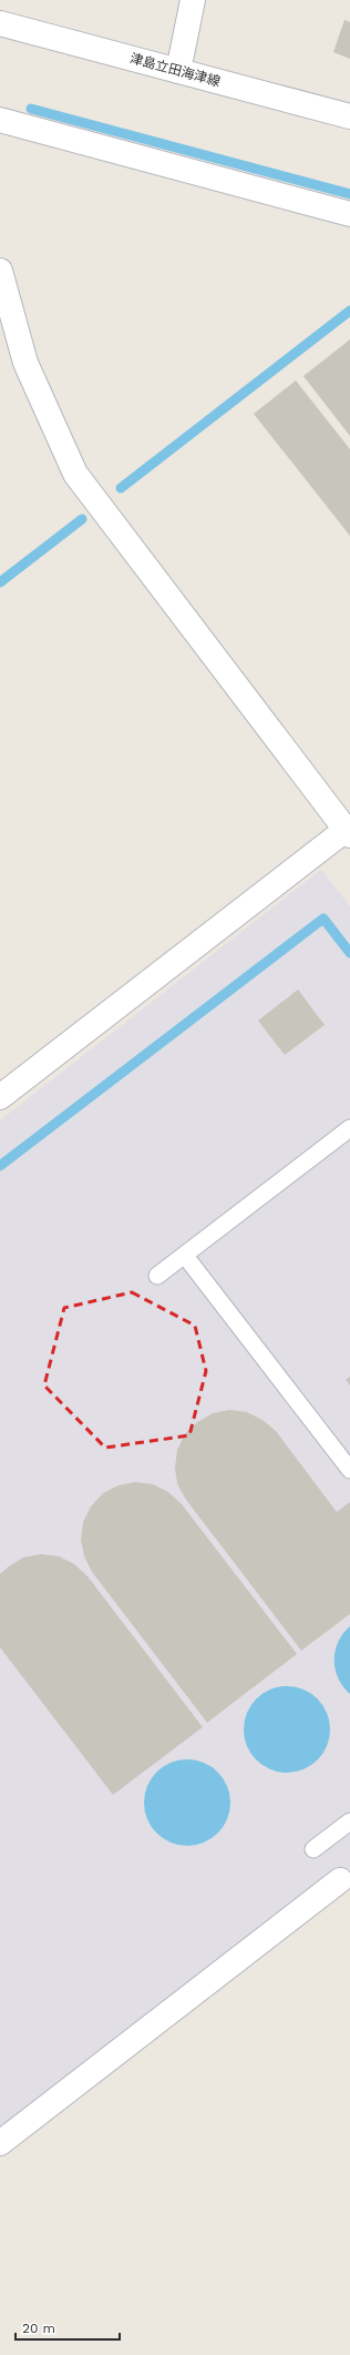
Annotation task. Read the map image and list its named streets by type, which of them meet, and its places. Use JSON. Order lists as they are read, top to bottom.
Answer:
{
  "streets": {
    "street": ["津島立田海津線"]
  },
  "scale_bar": "20 m"
}
